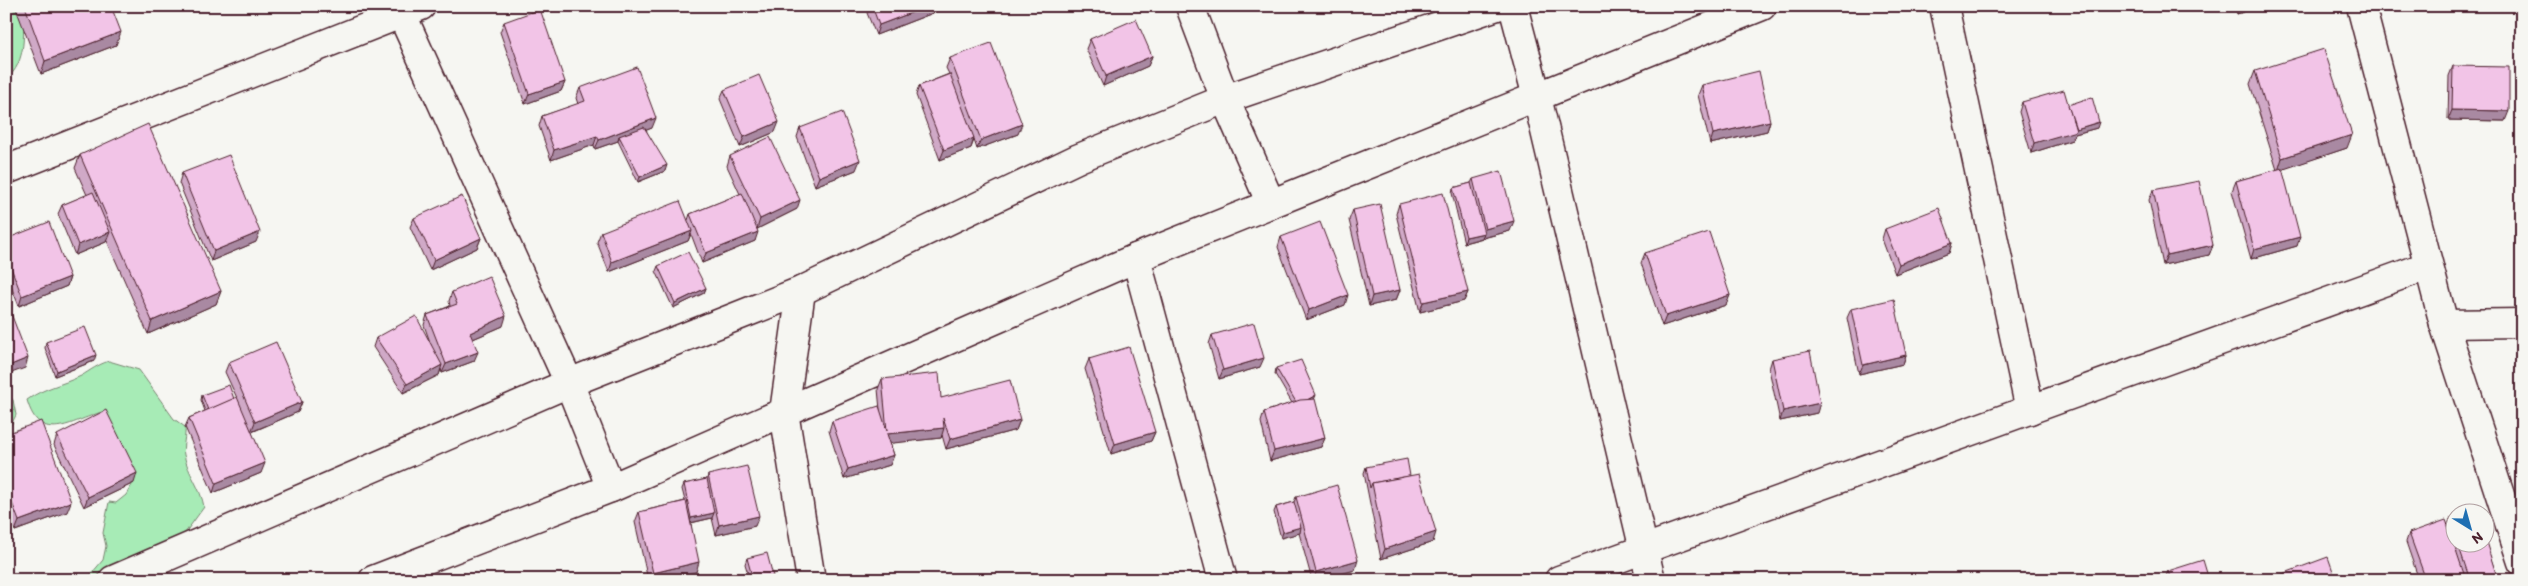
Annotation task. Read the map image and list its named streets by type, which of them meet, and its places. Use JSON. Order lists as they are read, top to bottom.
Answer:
{
  "north": "bottom right"
}
